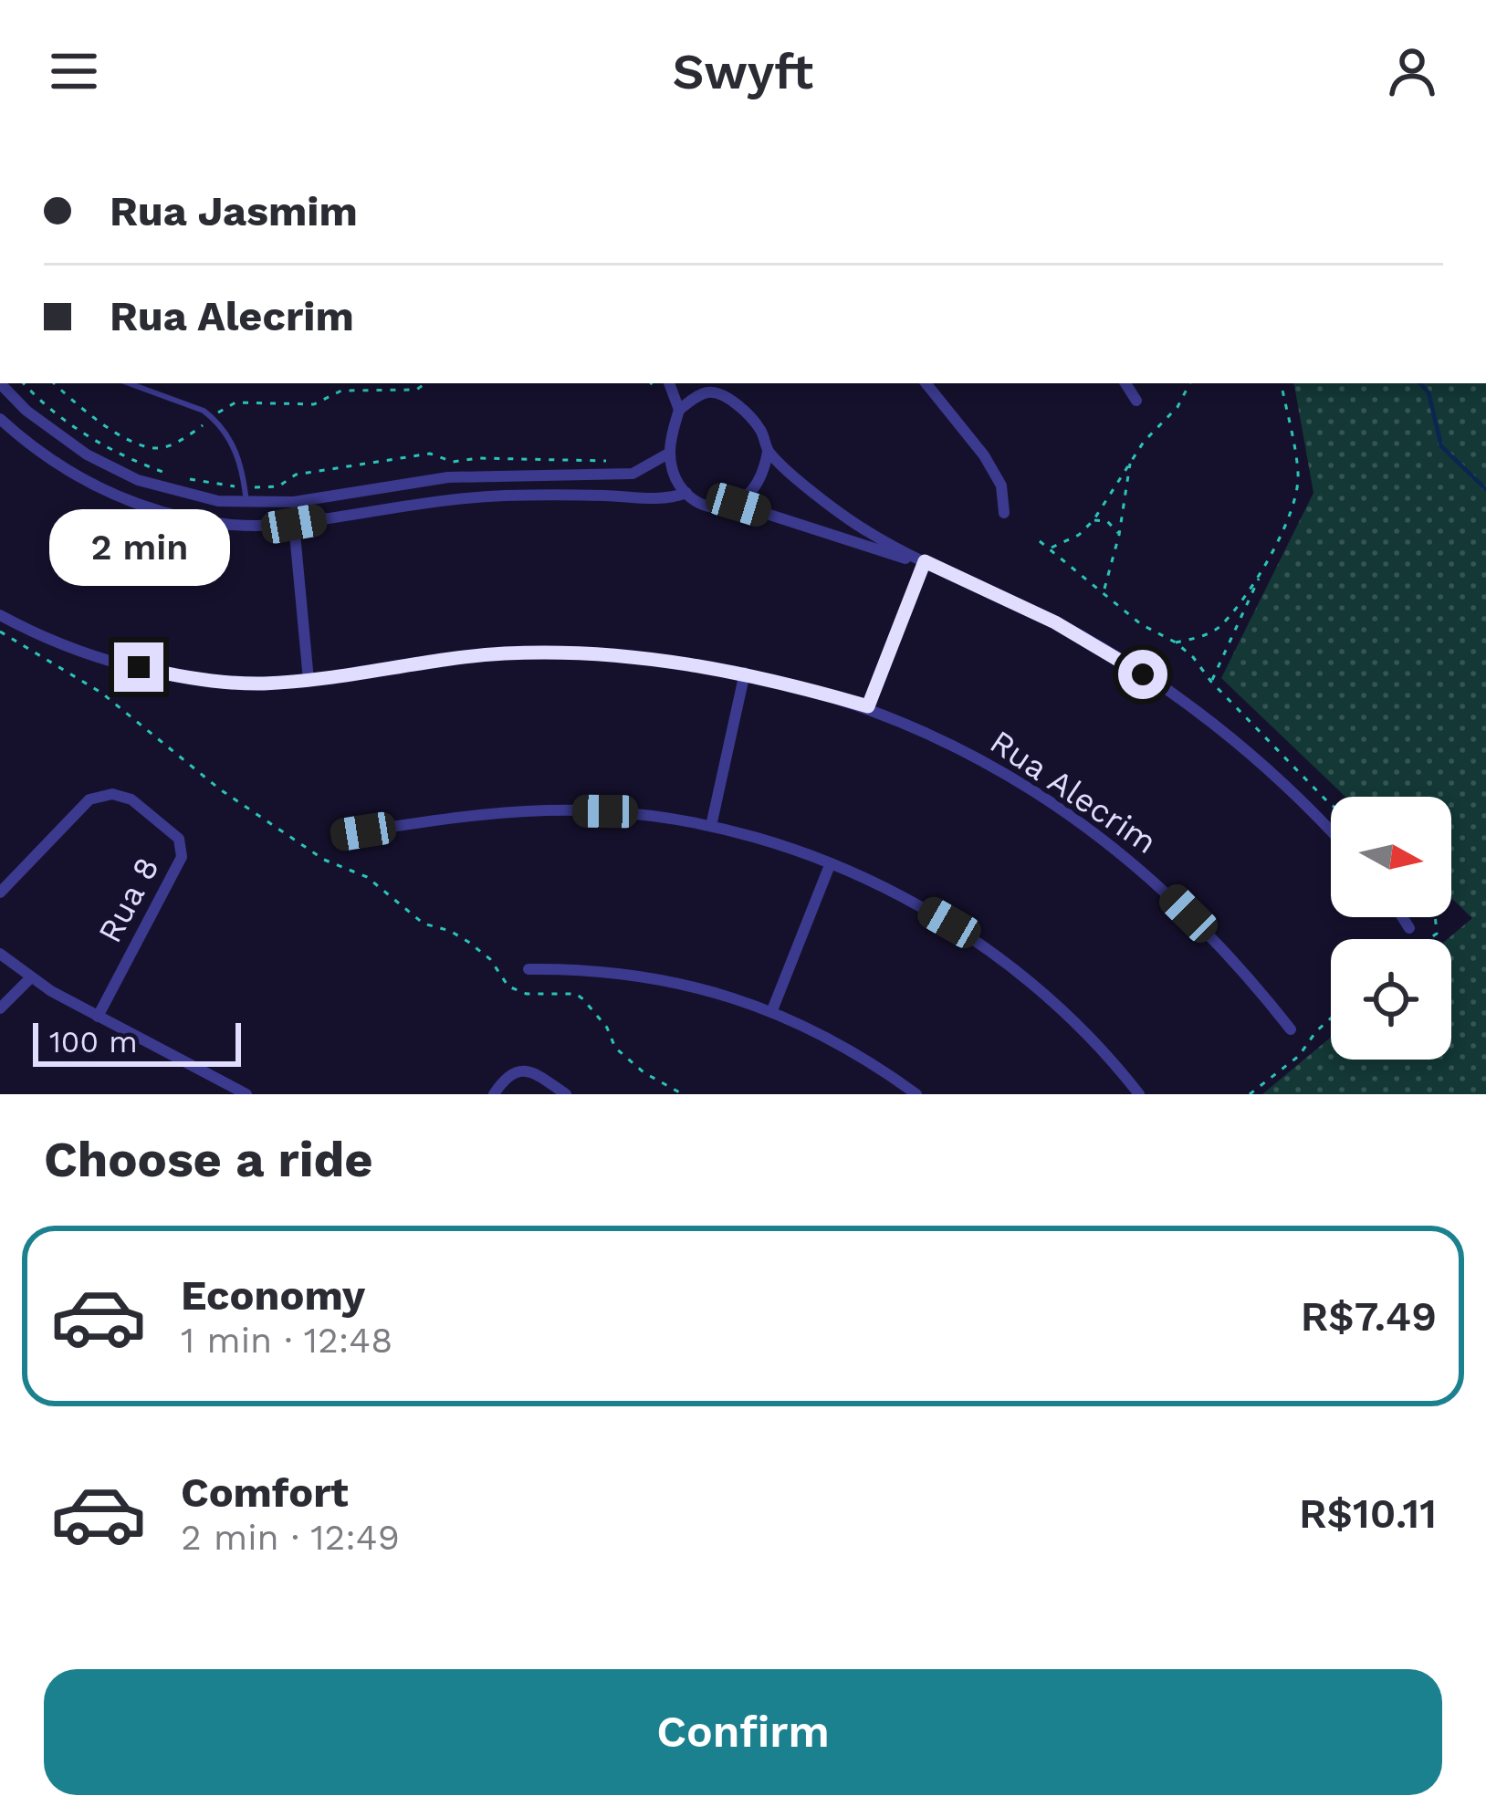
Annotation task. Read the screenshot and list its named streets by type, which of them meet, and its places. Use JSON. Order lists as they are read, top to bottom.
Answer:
{
  "streets": {
    "street": ["Rua Alecrim", "Rua 8"]
  },
  "scale_bar": "100 m",
  "north": "right",
  "page": {
    "header": "Swyft",
    "banner": ["Rua Jasmim", "Rua Alecrim"],
    "bubble": "2 min",
    "scale": "100 m",
    "heading": "Choose a ride",
    "list": [
      {
        "name": "Economy",
        "note": "1 min · 12:48",
        "value": "R$7.49"
      },
      {
        "name": "Comfort",
        "note": "2 min · 12:49",
        "value": "R$10.11"
      }
    ],
    "buttons": "Confirm"
  }
}
